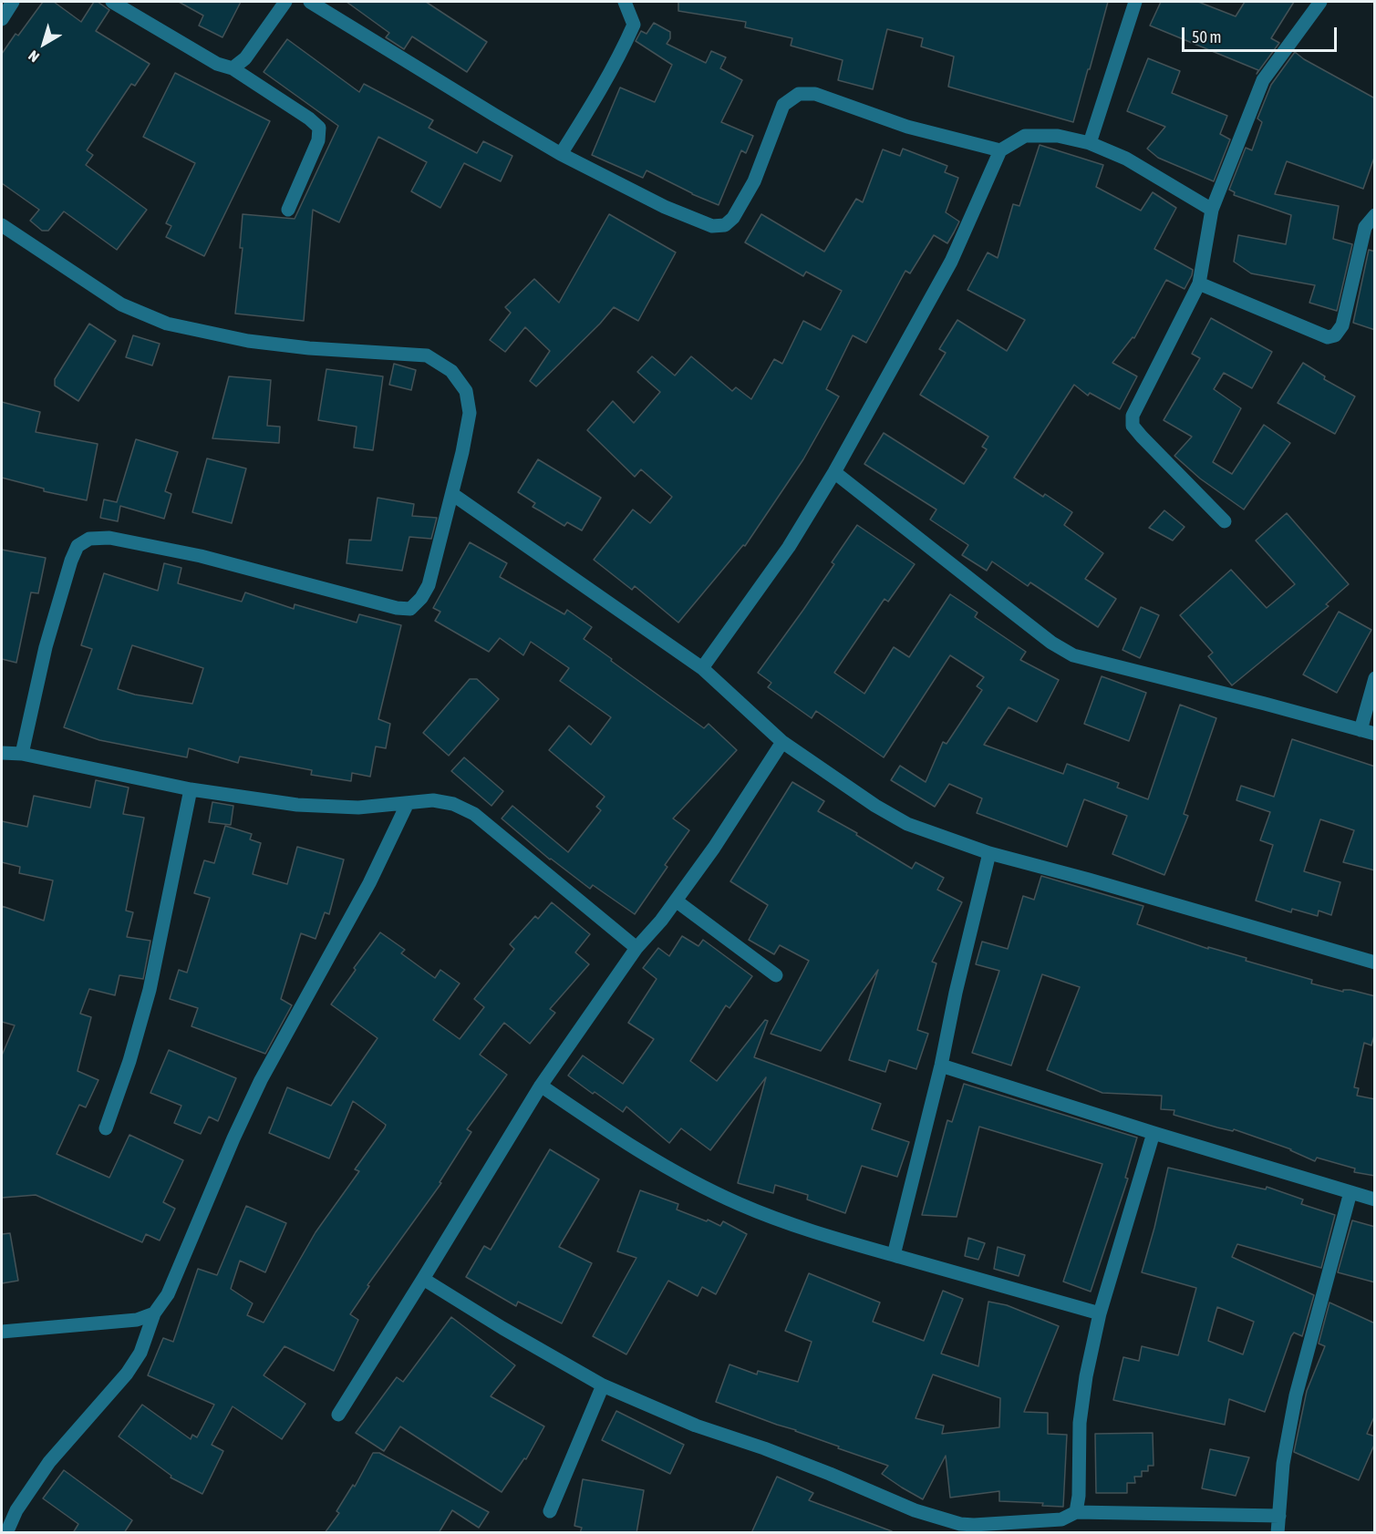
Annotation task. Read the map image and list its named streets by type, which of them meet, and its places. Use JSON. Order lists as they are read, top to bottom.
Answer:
{
  "scale_bar": "50 m",
  "north": "bottom left"
}
